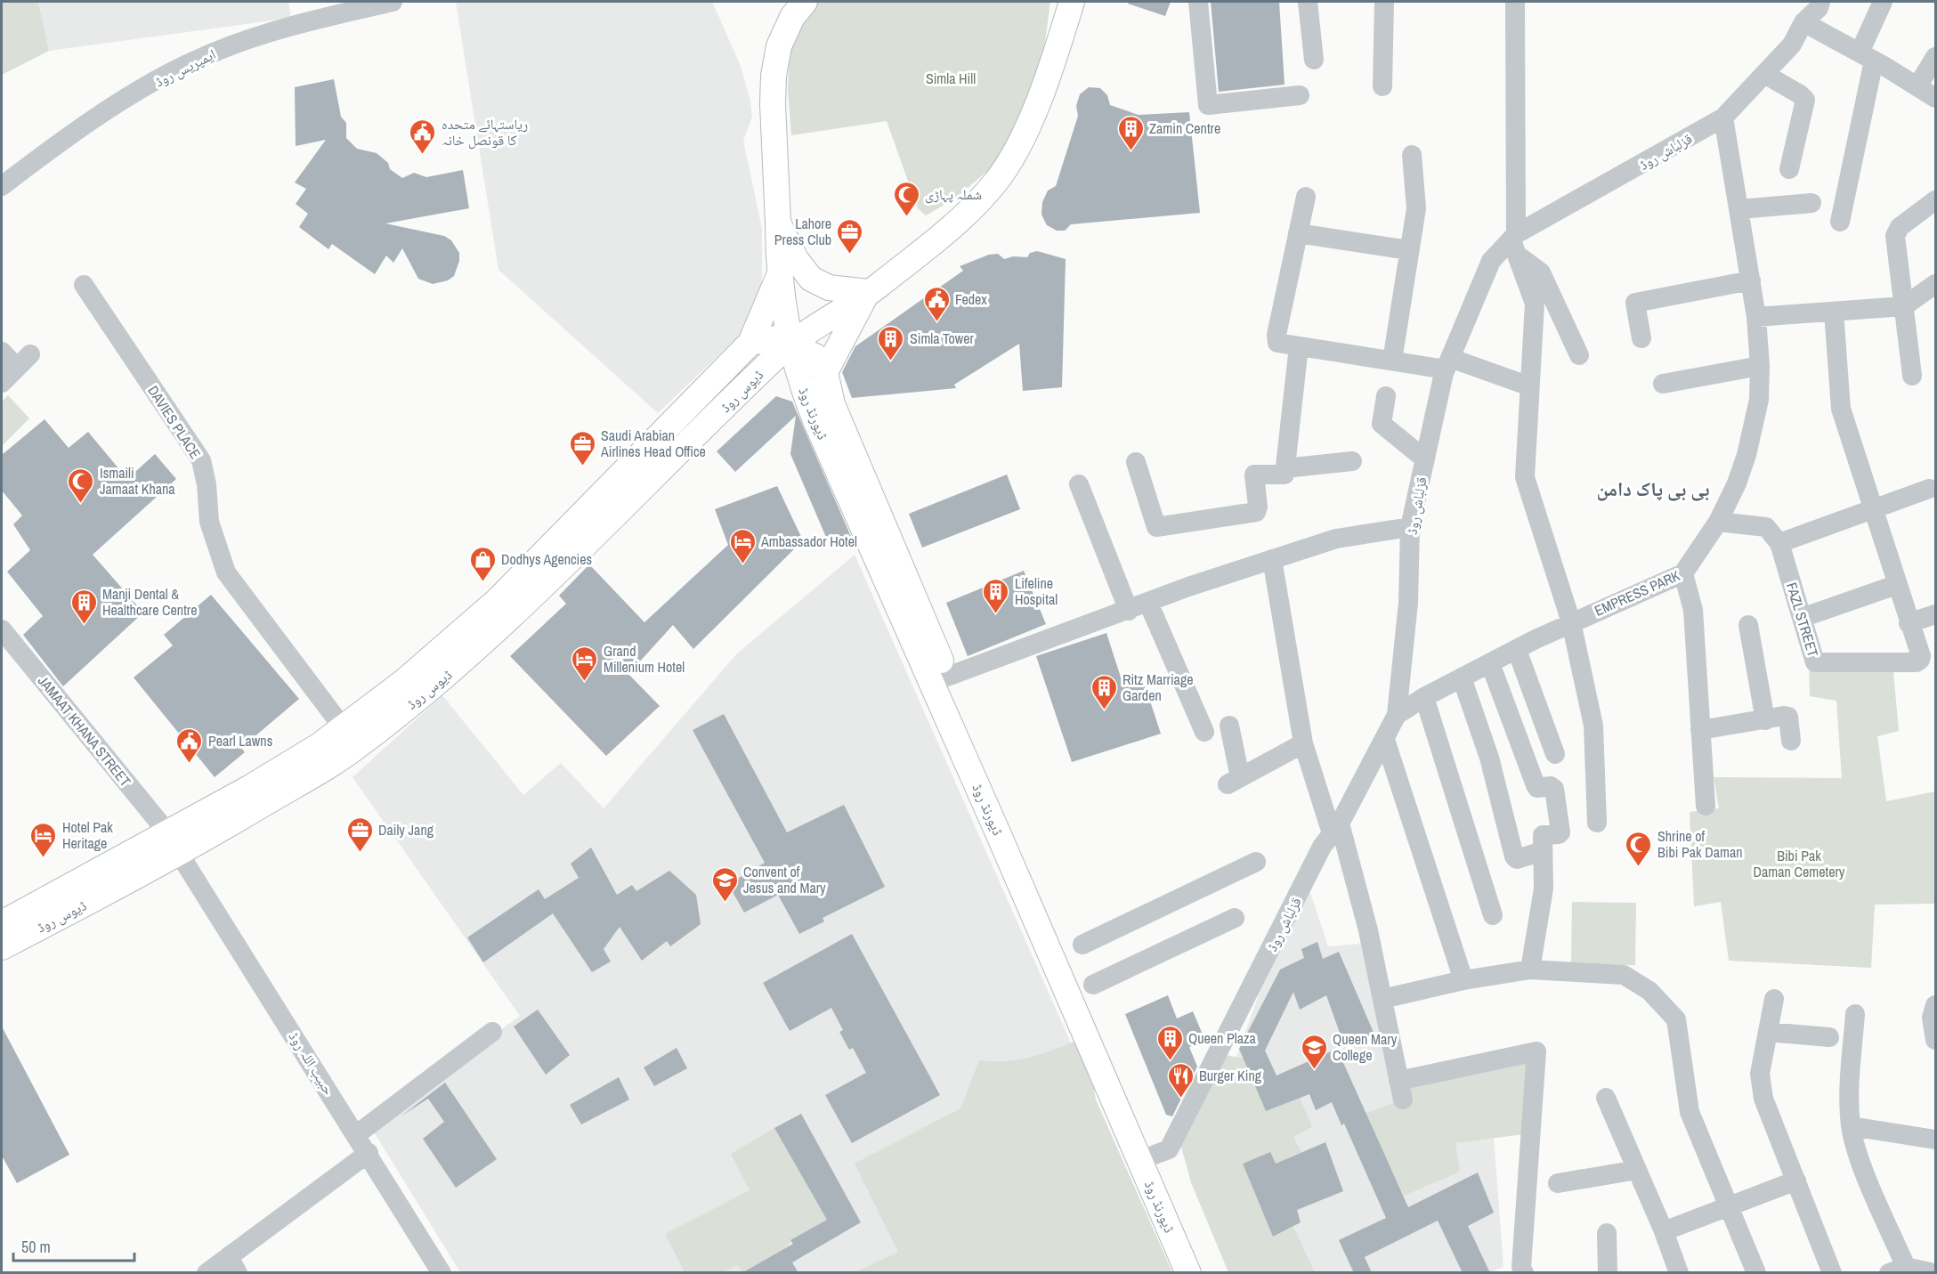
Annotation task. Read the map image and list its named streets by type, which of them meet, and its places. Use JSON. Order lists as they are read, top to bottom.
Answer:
{
  "streets": {
    "main road": ["ڈیوس روڈ", "ڈیورنڈ روڈ"],
    "street": [
      "ایمپریس روڈ",
      "قزلباش روڈ",
      "DAVIES PLACE",
      "EMPRESS PARK",
      "FAZL STREET",
      "JAMAAT KHANA STREET",
      "حبیب اللہ روڈ"
    ]
  },
  "crossings": [
    ["قزلباش روڈ", "ڈیورنڈ روڈ"],
    ["قزلباش روڈ", "EMPRESS PARK"],
    ["ڈیوس روڈ", "ڈیورنڈ روڈ"],
    ["ڈیوس روڈ", "DAVIES PLACE"],
    ["ڈیوس روڈ", "JAMAAT KHANA STREET"],
    ["ڈیوس روڈ", "حبیب اللہ روڈ"]
  ],
  "districts": ["بی بی پاک دامن"],
  "parks": ["Simla Hill", "Bibi Pak Daman Cemetery"],
  "places": {
    "building": [
      "Zamin Centre",
      "Simla Tower",
      "Lifeline Hospital",
      "Manji Dental & Healthcare Centre",
      "Ritz Marriage Garden",
      "Queen Plaza"
    ],
    "public building": ["ریاستہائے متحدہ کا قونصل خانہ", "Fedex", "Pearl Lawns"],
    "mosque": ["شملہ پہاڑی", "Ismaili Jamaat Khana", "Shrine of Bibi Pak Daman"],
    "office": ["Lahore Press Club", "Saudi Arabian Airlines Head Office", "Daily Jang"],
    "hotel": ["Ambassador Hotel", "Grand Millenium Hotel", "Hotel Pak Heritage"],
    "shop": ["Dodhys Agencies"],
    "school or university": ["Convent of Jesus and Mary", "Queen Mary College"],
    "restaurant": ["Burger King"]
  },
  "scale_bar": "50 m"
}
